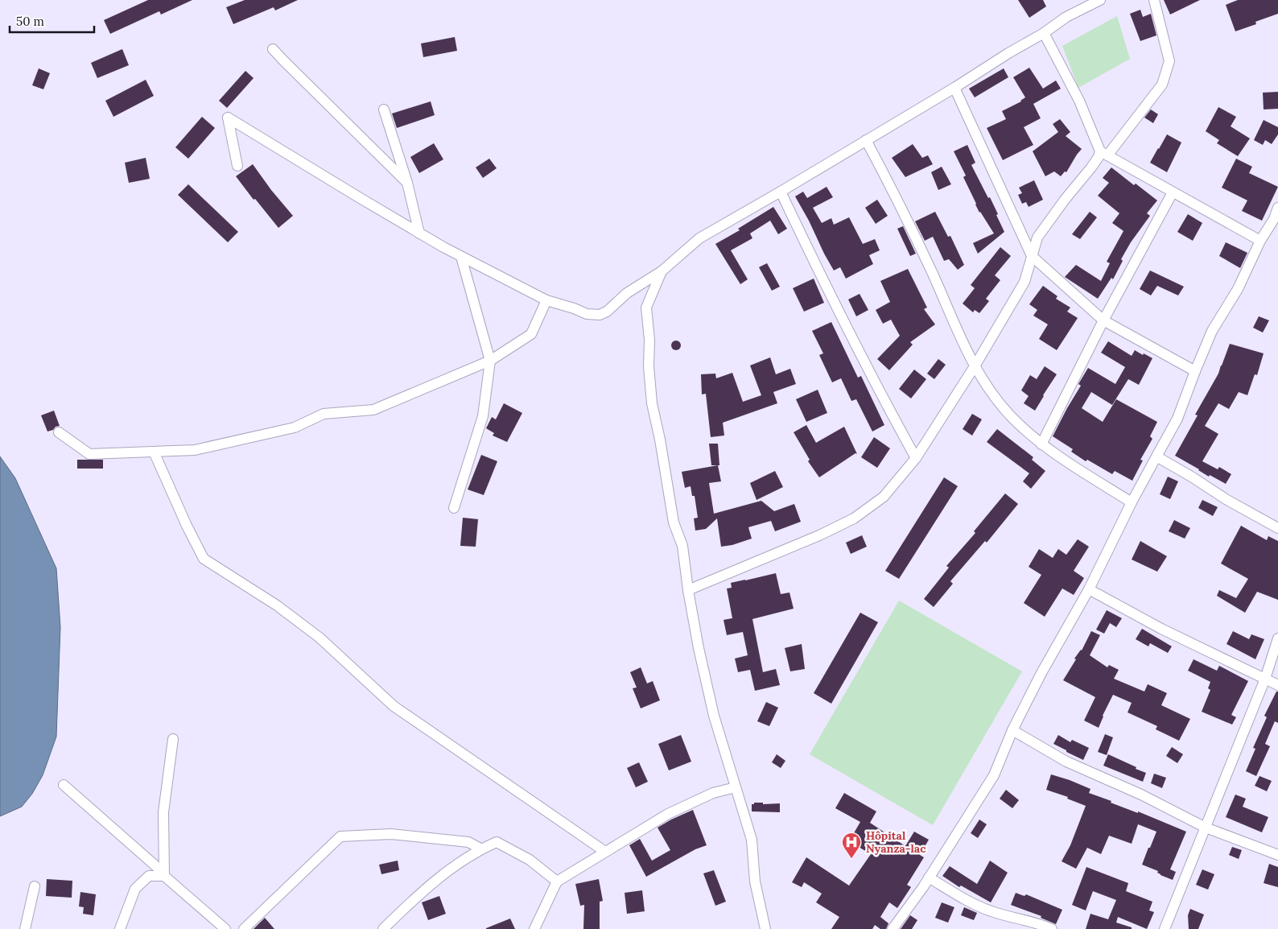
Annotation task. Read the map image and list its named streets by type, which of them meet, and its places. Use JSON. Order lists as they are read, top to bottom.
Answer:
{
  "places": {
    "hospital": ["Hôpital Nyanza-lac"]
  },
  "scale_bar": "50 m"
}
